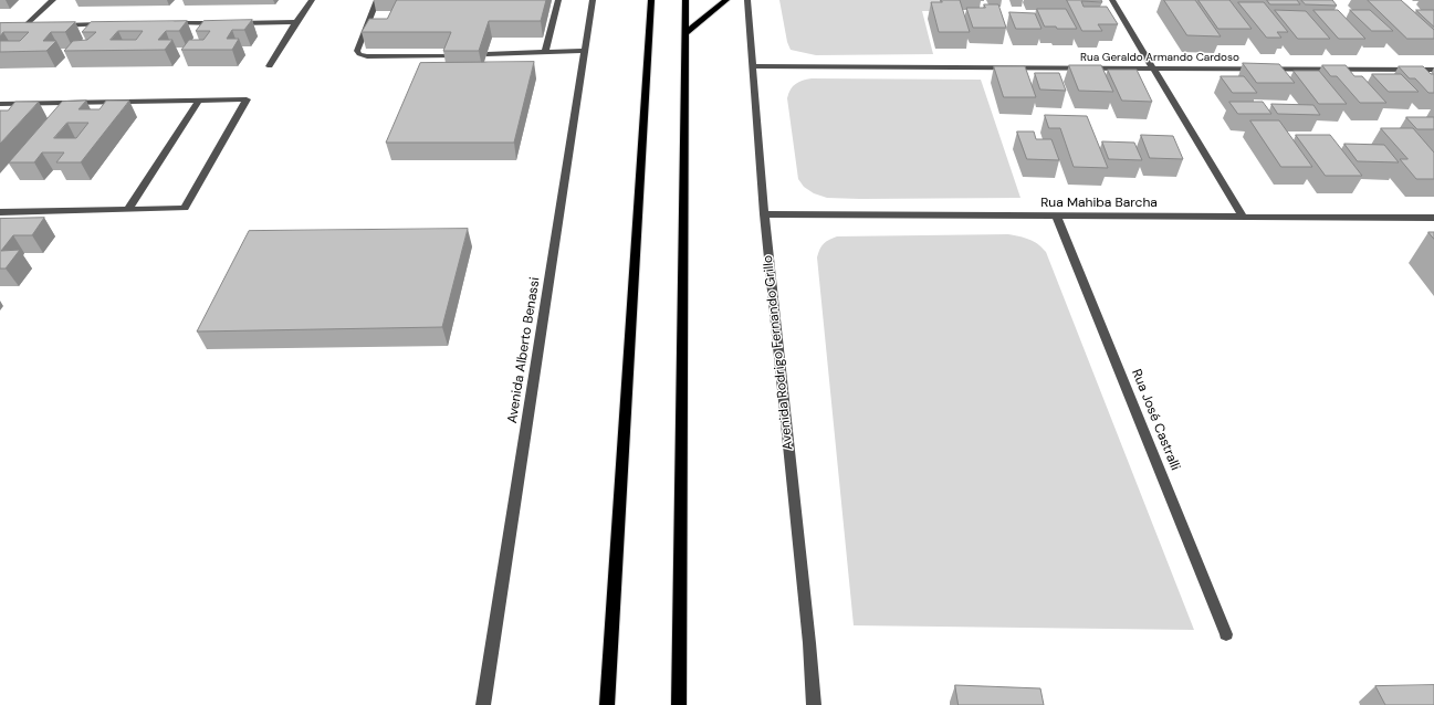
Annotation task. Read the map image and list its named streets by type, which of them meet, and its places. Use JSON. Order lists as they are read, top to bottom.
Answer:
{
  "streets": {
    "street": [
      "Rua Geraldo Armando Cardoso",
      "Rua Mahiba Barcha",
      "Avenida Alberto Benassi",
      "Avenida Rodrigo Fernando Grillo",
      "Rua José Castralli"
    ]
  },
  "crossings": [
    ["Rua Geraldo Armando Cardoso", "Avenida Rodrigo Fernando Grillo"],
    ["Rua Mahiba Barcha", "Avenida Rodrigo Fernando Grillo"],
    ["Rua Mahiba Barcha", "Rua José Castralli"]
  ]
}
